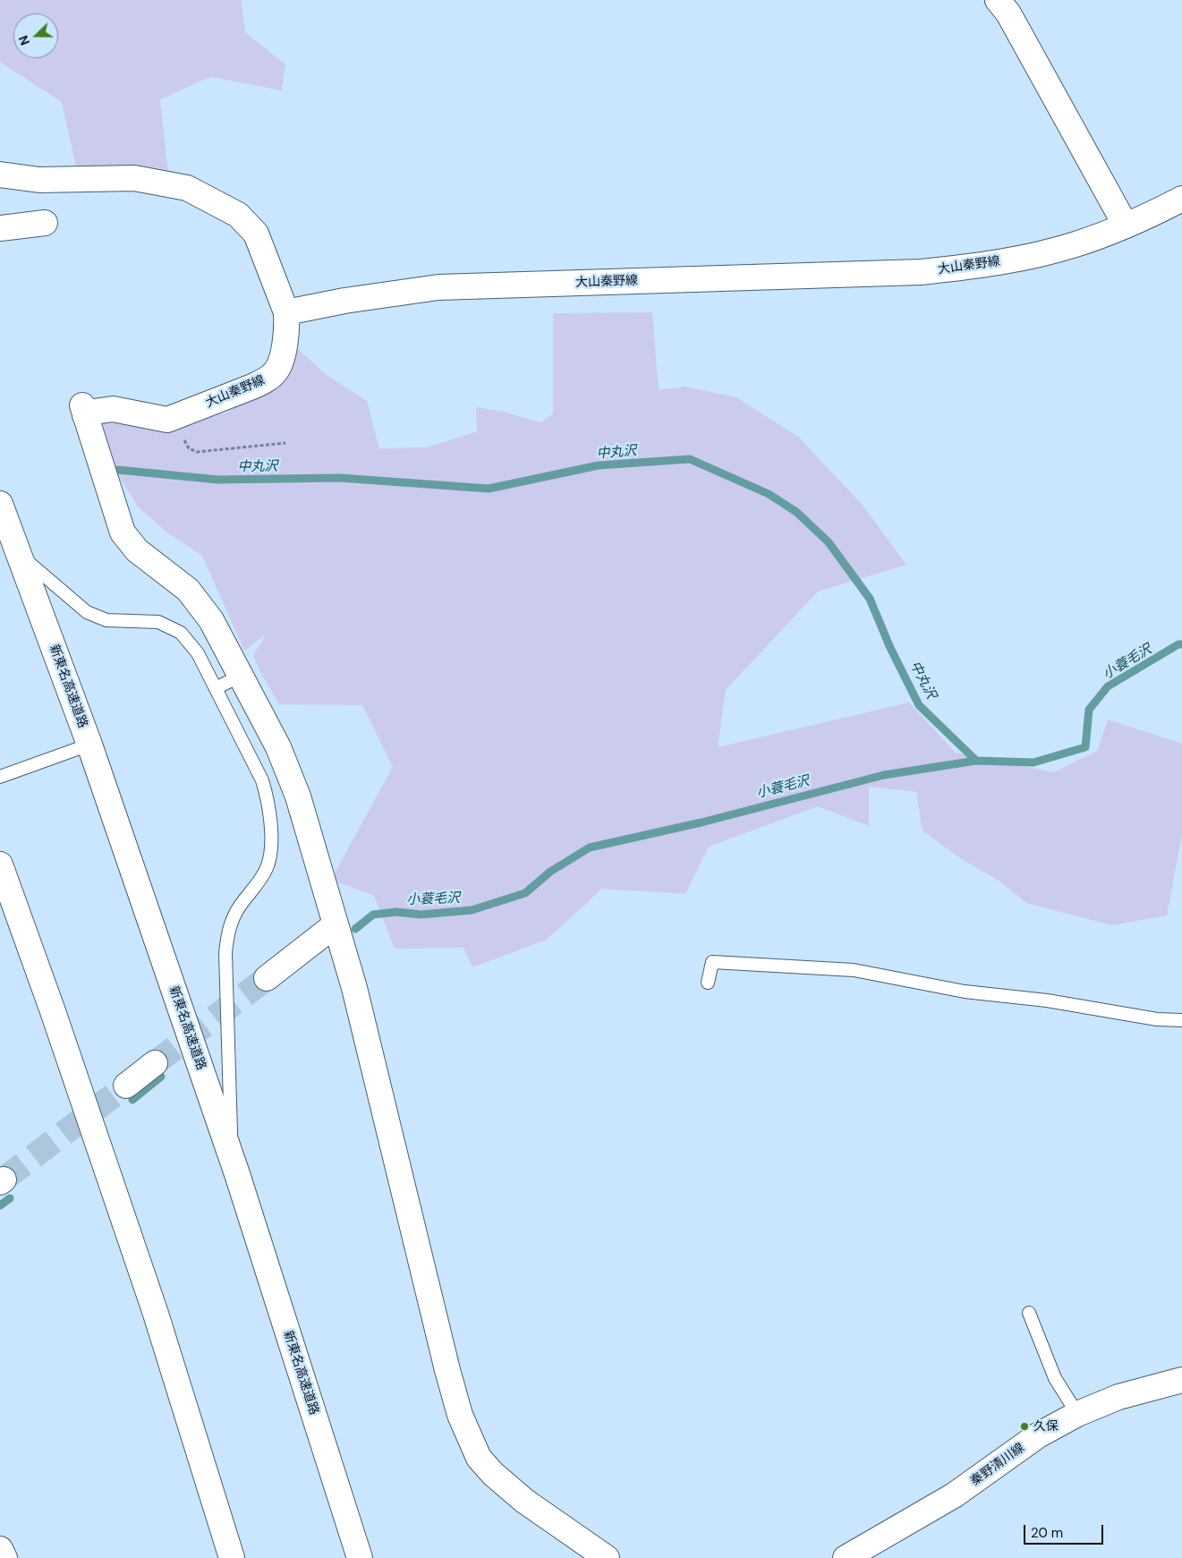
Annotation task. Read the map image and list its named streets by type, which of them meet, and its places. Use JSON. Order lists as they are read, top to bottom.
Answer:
{
  "streets": {
    "main road": ["大山秦野線", "新東名高速道路", "秦野清川線"]
  },
  "water": ["中丸沢", "小蓑毛沢"],
  "places": ["久保"],
  "scale_bar": "20 m",
  "north": "left"
}
